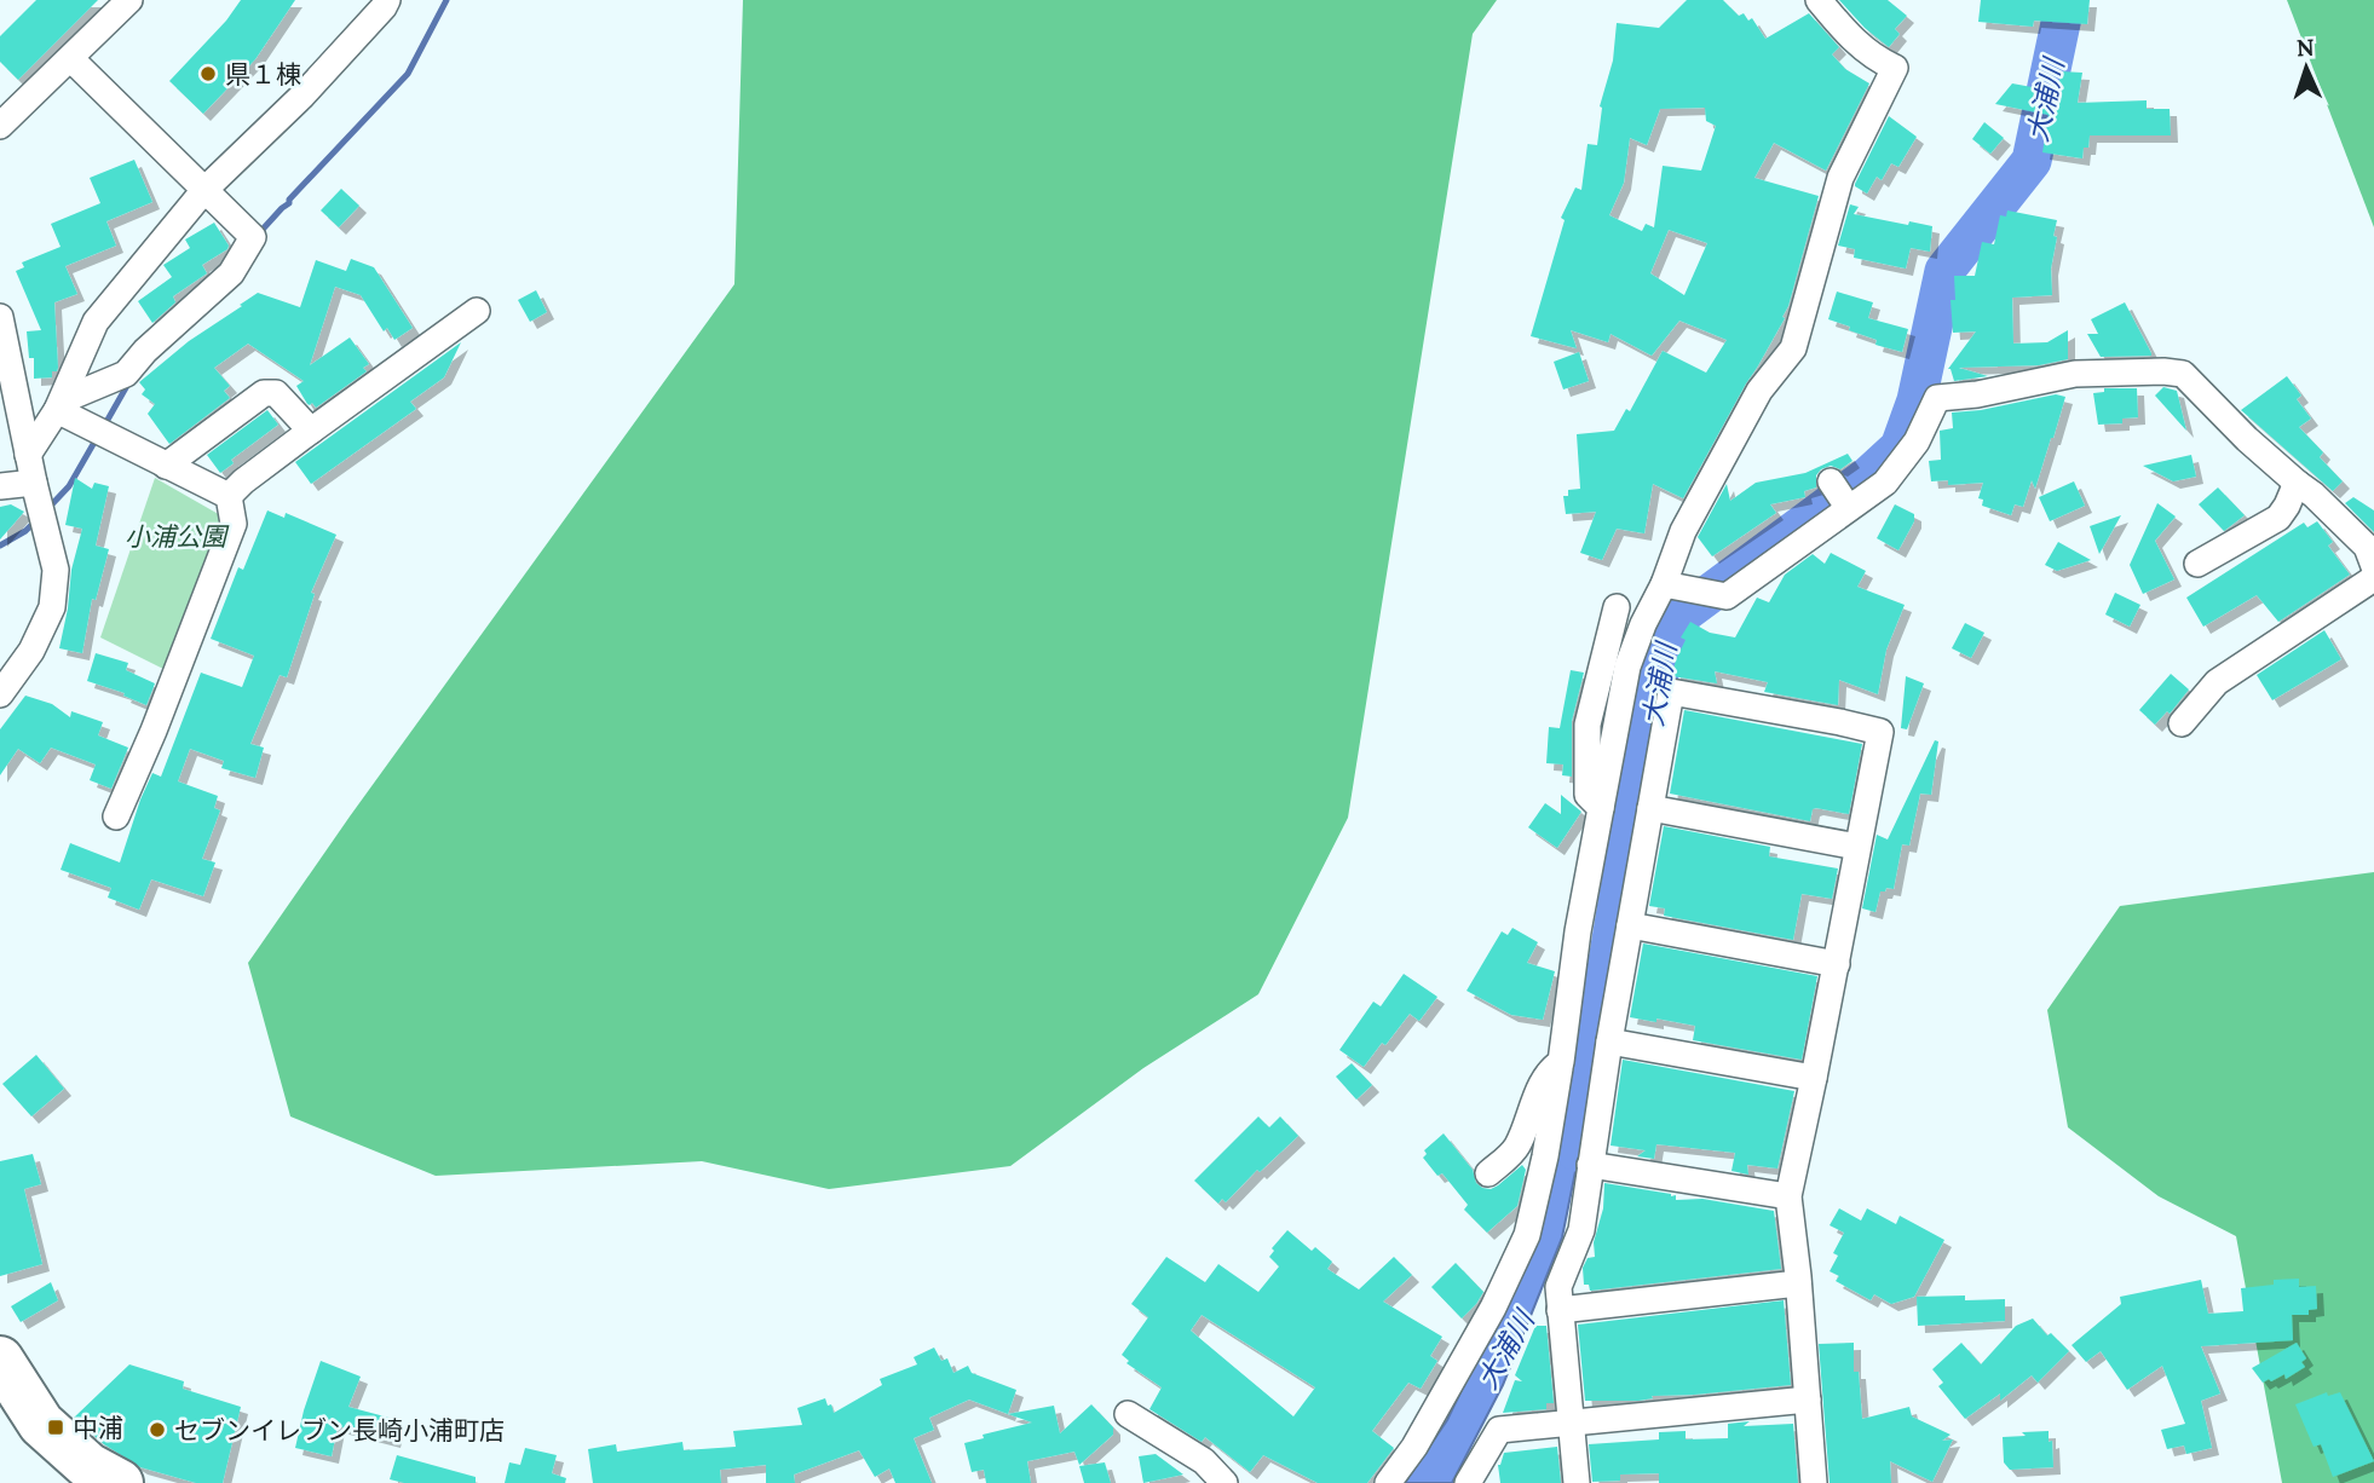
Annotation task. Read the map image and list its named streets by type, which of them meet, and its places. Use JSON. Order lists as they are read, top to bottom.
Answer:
{
  "water": ["大浦川"],
  "parks": ["小浦公園"],
  "places": {
    "other": ["県１棟", "セブンイレブン長崎小浦町店"],
    "transit": ["中浦"]
  },
  "north": "top"
}
